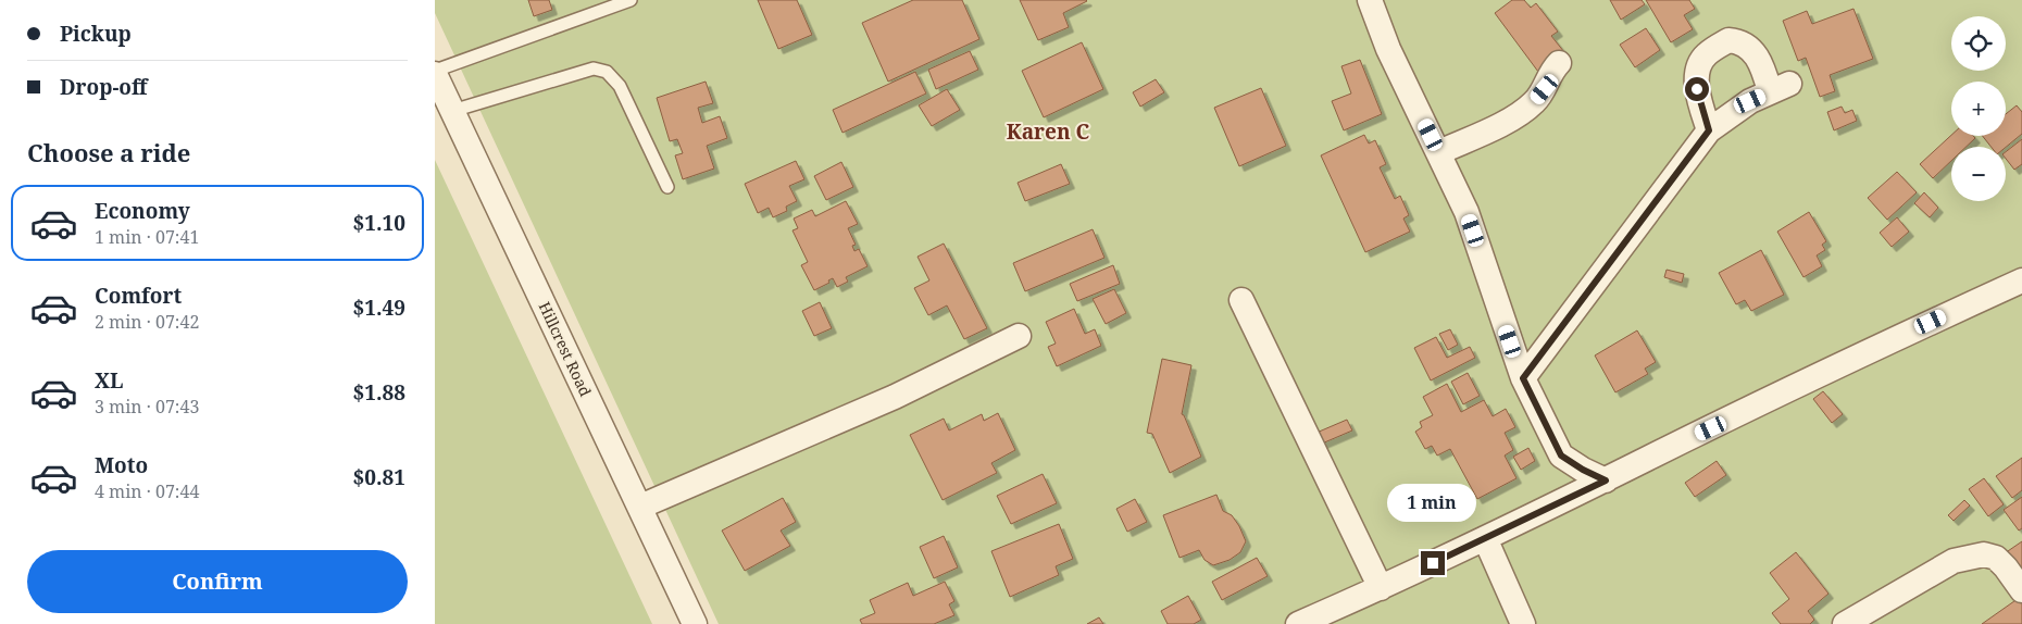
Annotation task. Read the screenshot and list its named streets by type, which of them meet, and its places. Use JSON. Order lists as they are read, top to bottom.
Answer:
{
  "streets": {
    "street": ["Hillcrest Road"]
  },
  "districts": ["Karen C"],
  "page": {
    "banner": ["Pickup", "Drop-off"],
    "map_buttons": ["+", "−"],
    "heading": "Choose a ride",
    "list": [
      {
        "name": "Economy",
        "note": "1 min · 07:41",
        "value": "$1.10"
      },
      {
        "name": "Comfort",
        "note": "2 min · 07:42",
        "value": "$1.49"
      },
      {
        "name": "XL",
        "note": "3 min · 07:43",
        "value": "$1.88"
      },
      {
        "name": "Moto",
        "note": "4 min · 07:44",
        "value": "$0.81"
      }
    ],
    "bubble": "1 min",
    "buttons": "Confirm"
  }
}
